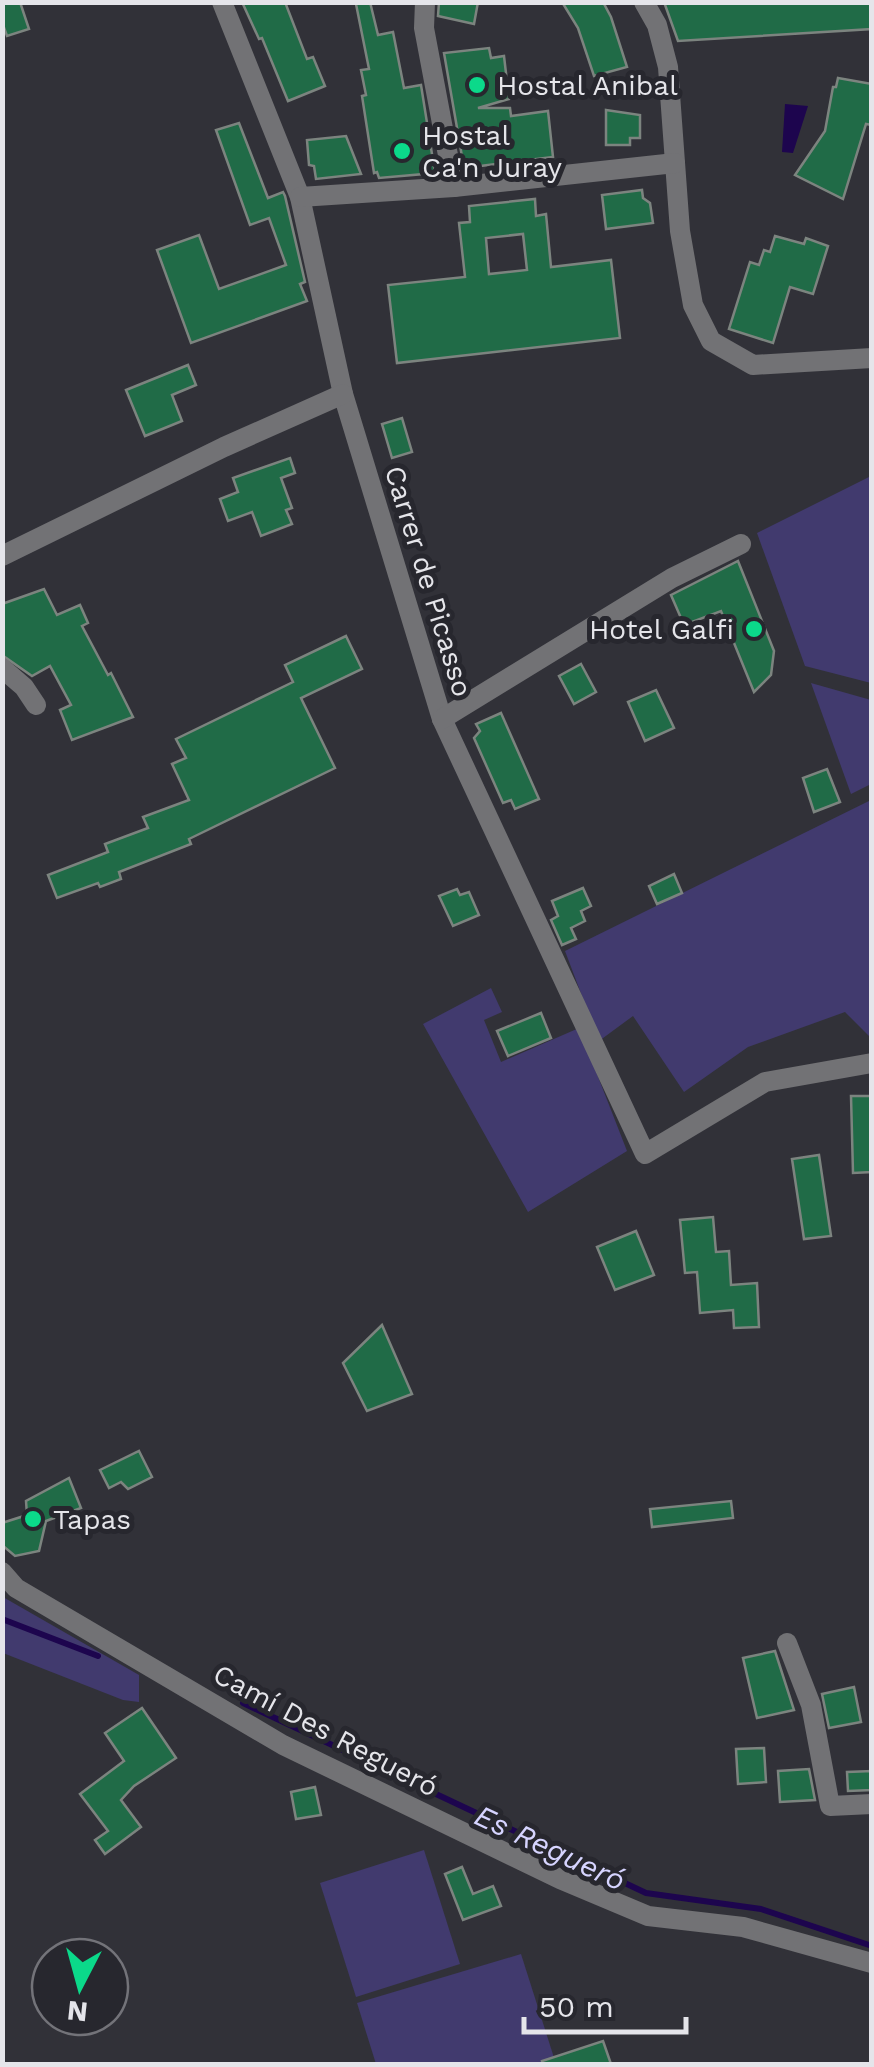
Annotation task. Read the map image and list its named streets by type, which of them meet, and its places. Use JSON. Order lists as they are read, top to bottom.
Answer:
{
  "streets": {
    "street": ["Carrer de Picasso", "Camí Des Regueró"]
  },
  "water": ["Es Regueró"],
  "places": [
    "Hostal Anibal",
    "Hostal Ca'n Juray",
    "Hotel Galfi",
    "Tapas"
  ],
  "scale_bar": "50 m",
  "north": "bottom"
}
